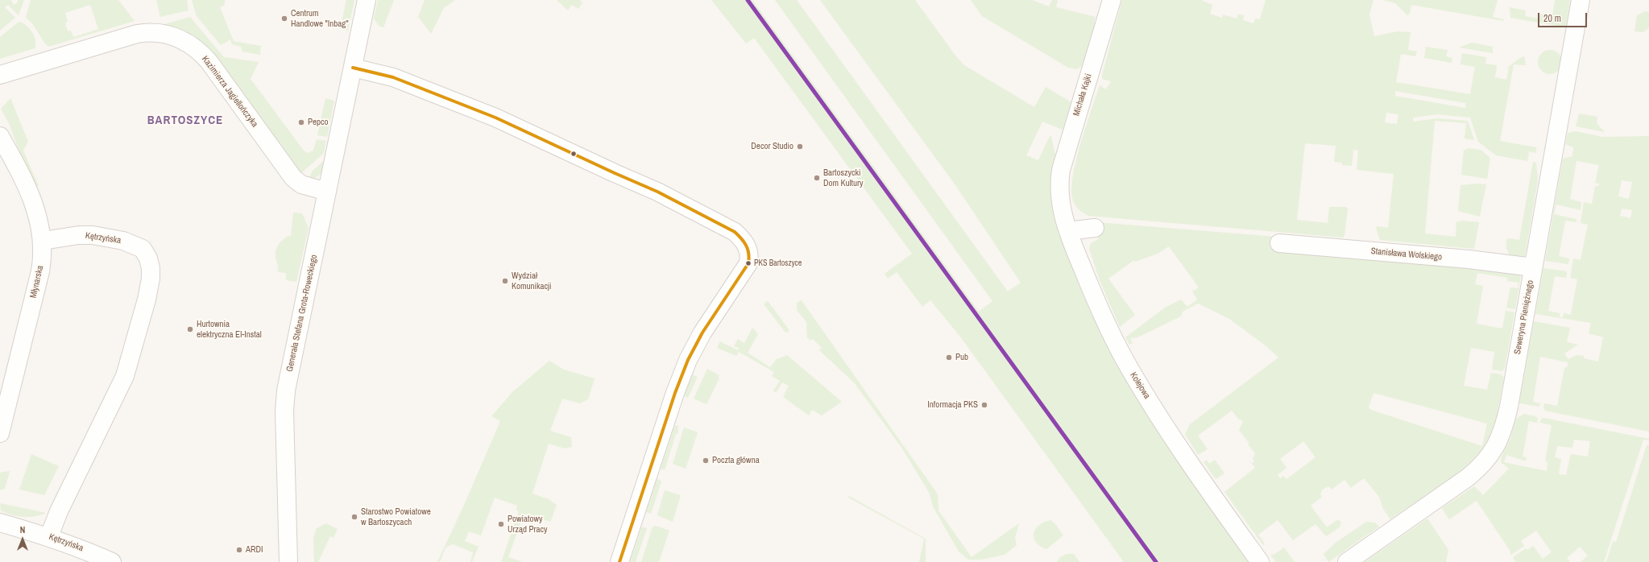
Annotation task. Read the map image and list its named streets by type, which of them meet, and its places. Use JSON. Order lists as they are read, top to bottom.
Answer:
{
  "streets": {
    "street": [
      "Kazimierza Jagiellończyka",
      "Michała Kajki",
      "Kętrzyńska",
      "Stanisława Wolskiego",
      "Młynarska",
      "Generała Stefana Grota-Roweckiego",
      "Seweryna Pieniężnego",
      "Kolejowa"
    ]
  },
  "crossings": [
    ["Kazimierza Jagiellończyka", "Generała Stefana Grota-Roweckiego"],
    ["Michała Kajki", "Kolejowa"],
    ["Kętrzyńska", "Młynarska"],
    ["Stanisława Wolskiego", "Seweryna Pieniężnego"]
  ],
  "districts": ["BARTOSZYCE"],
  "places": [
    "Centrum Handlowe \"Inbag\"",
    "Pepco",
    "Decor Studio",
    "Bartoszycki Dom Kultury",
    "PKS Bartoszyce",
    "Wydział Komunikacji",
    "Hurtownia elektryczna El-Instal",
    "Pub",
    "Informacja PKS",
    "Poczta główna",
    "Starostwo Powiatowe w Bartoszycach",
    "Powiatowy Urząd Pracy",
    "ARDI"
  ],
  "scale_bar": "20 m",
  "north": "top"
}
